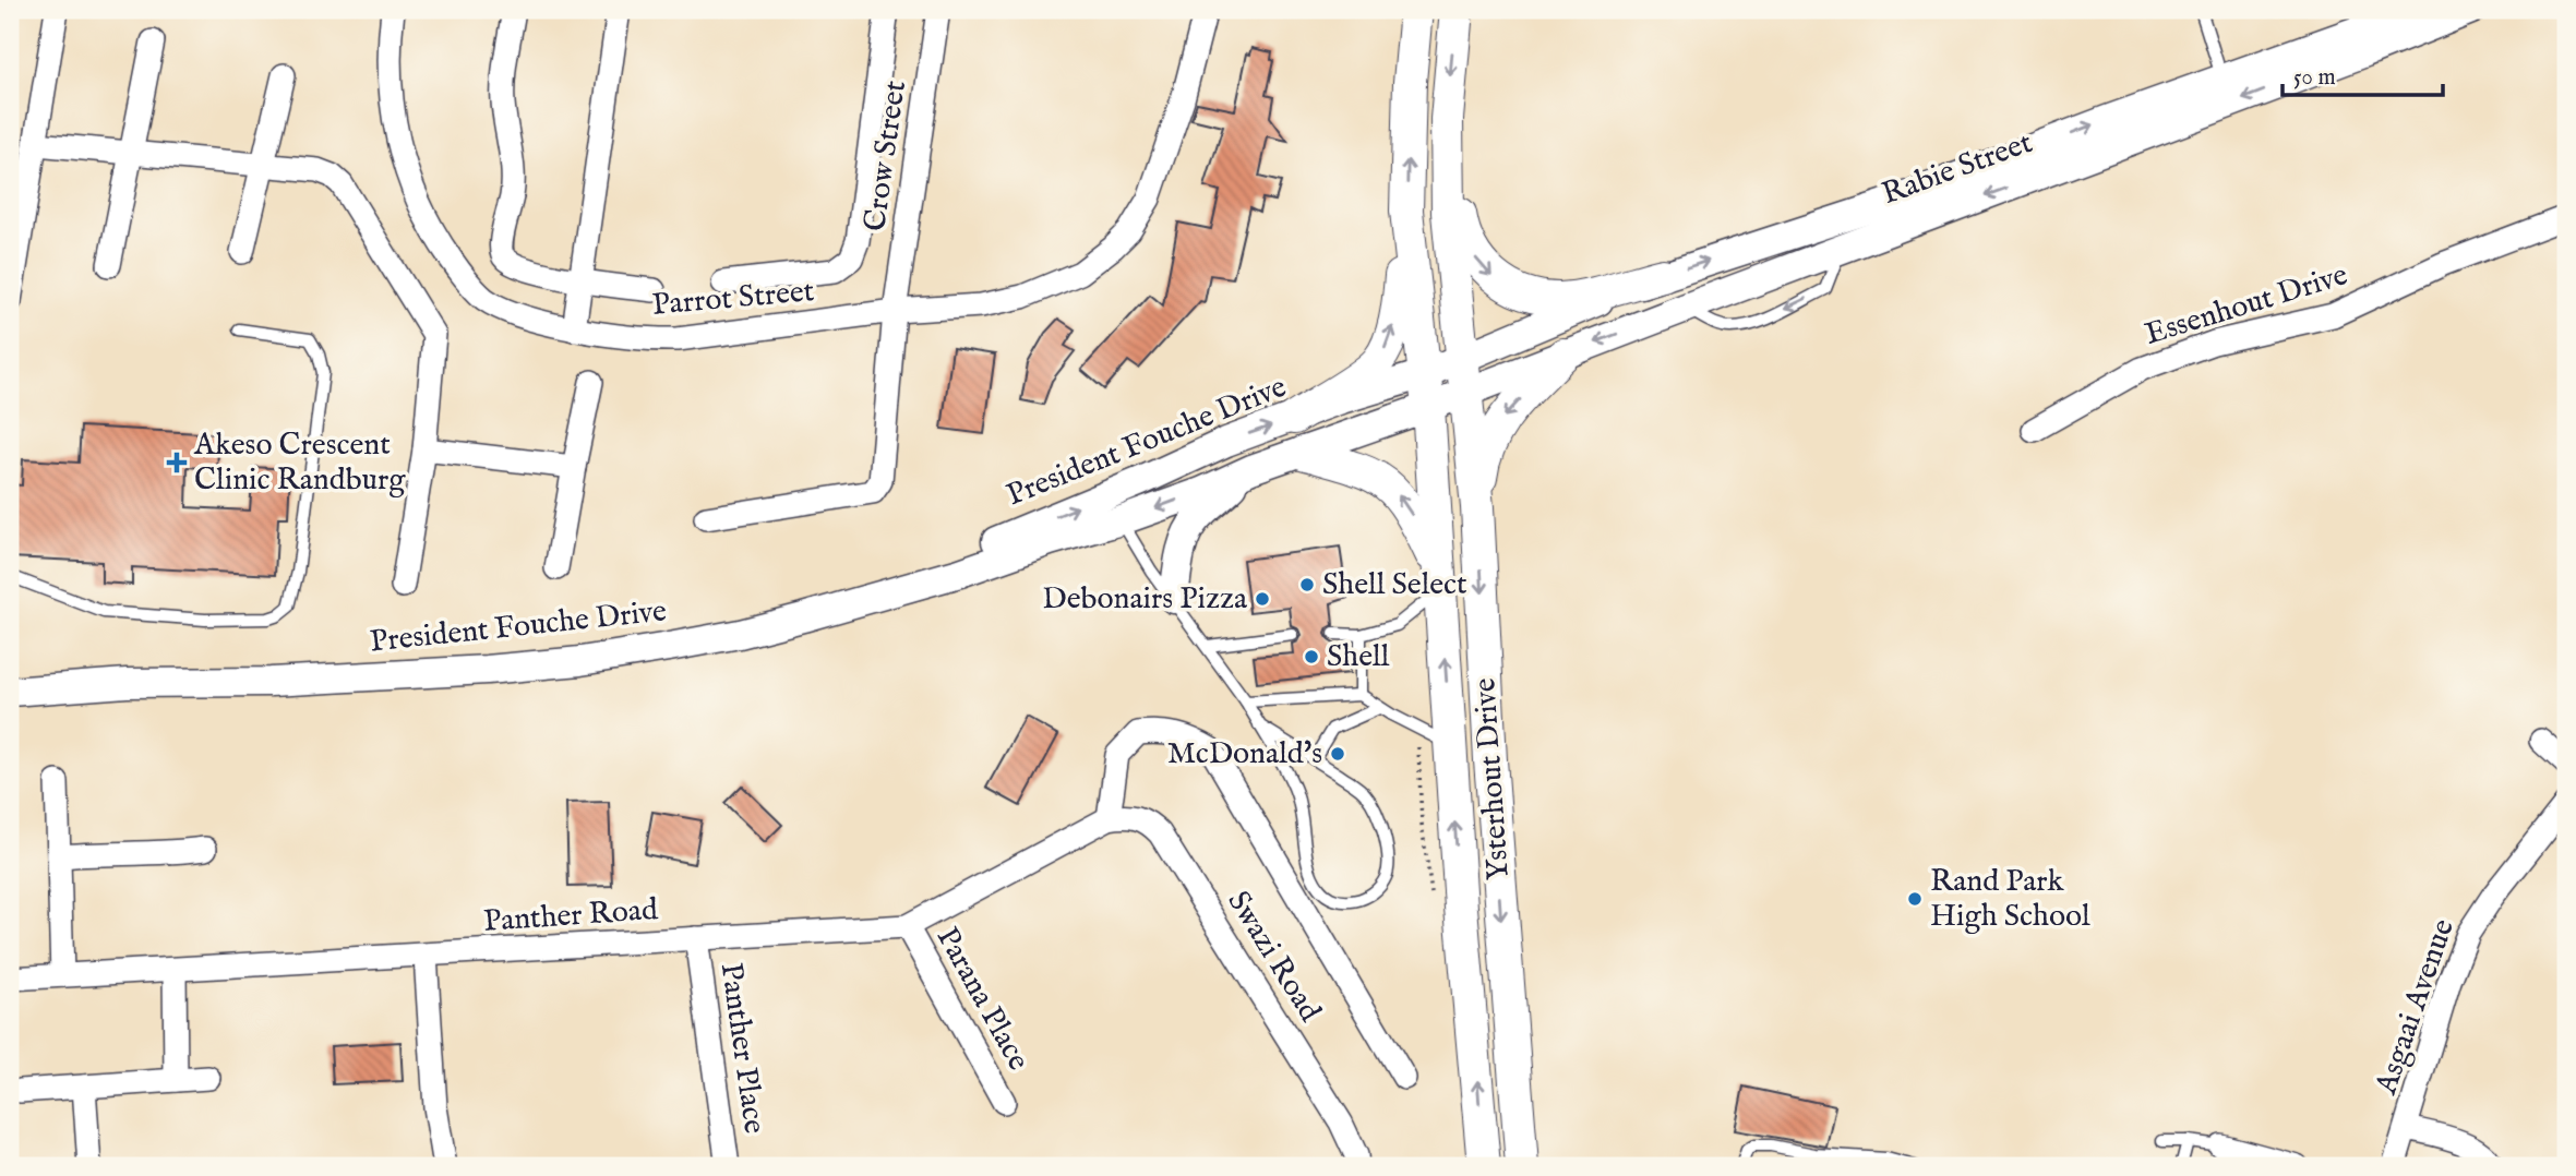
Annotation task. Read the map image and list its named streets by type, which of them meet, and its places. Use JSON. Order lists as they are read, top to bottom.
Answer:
{
  "streets": {
    "main road": ["Ysterhout Drive"],
    "street": [
      "Crow Street",
      "Rabie Street",
      "Parrot Street",
      "Essenhout Drive",
      "President Fouche Drive",
      "Panther Road",
      "Swazi Road",
      "Parana Place",
      "Asgaai Avenue",
      "Panther Place"
    ]
  },
  "crossings": [
    ["Crow Street", "Parrot Street"],
    ["Rabie Street", "President Fouche Drive"],
    ["Rabie Street", "Ysterhout Drive"],
    ["President Fouche Drive", "Ysterhout Drive"],
    ["Panther Road", "Swazi Road"],
    ["Panther Road", "Parana Place"],
    ["Panther Road", "Panther Place"]
  ],
  "places": {
    "health": ["Akeso Crescent Clinic Randburg"],
    "other": [
      "Shell Select",
      "Debonairs Pizza",
      "Shell",
      "McDonald's",
      "Rand Park High School"
    ]
  },
  "scale_bar": "50 m"
}
